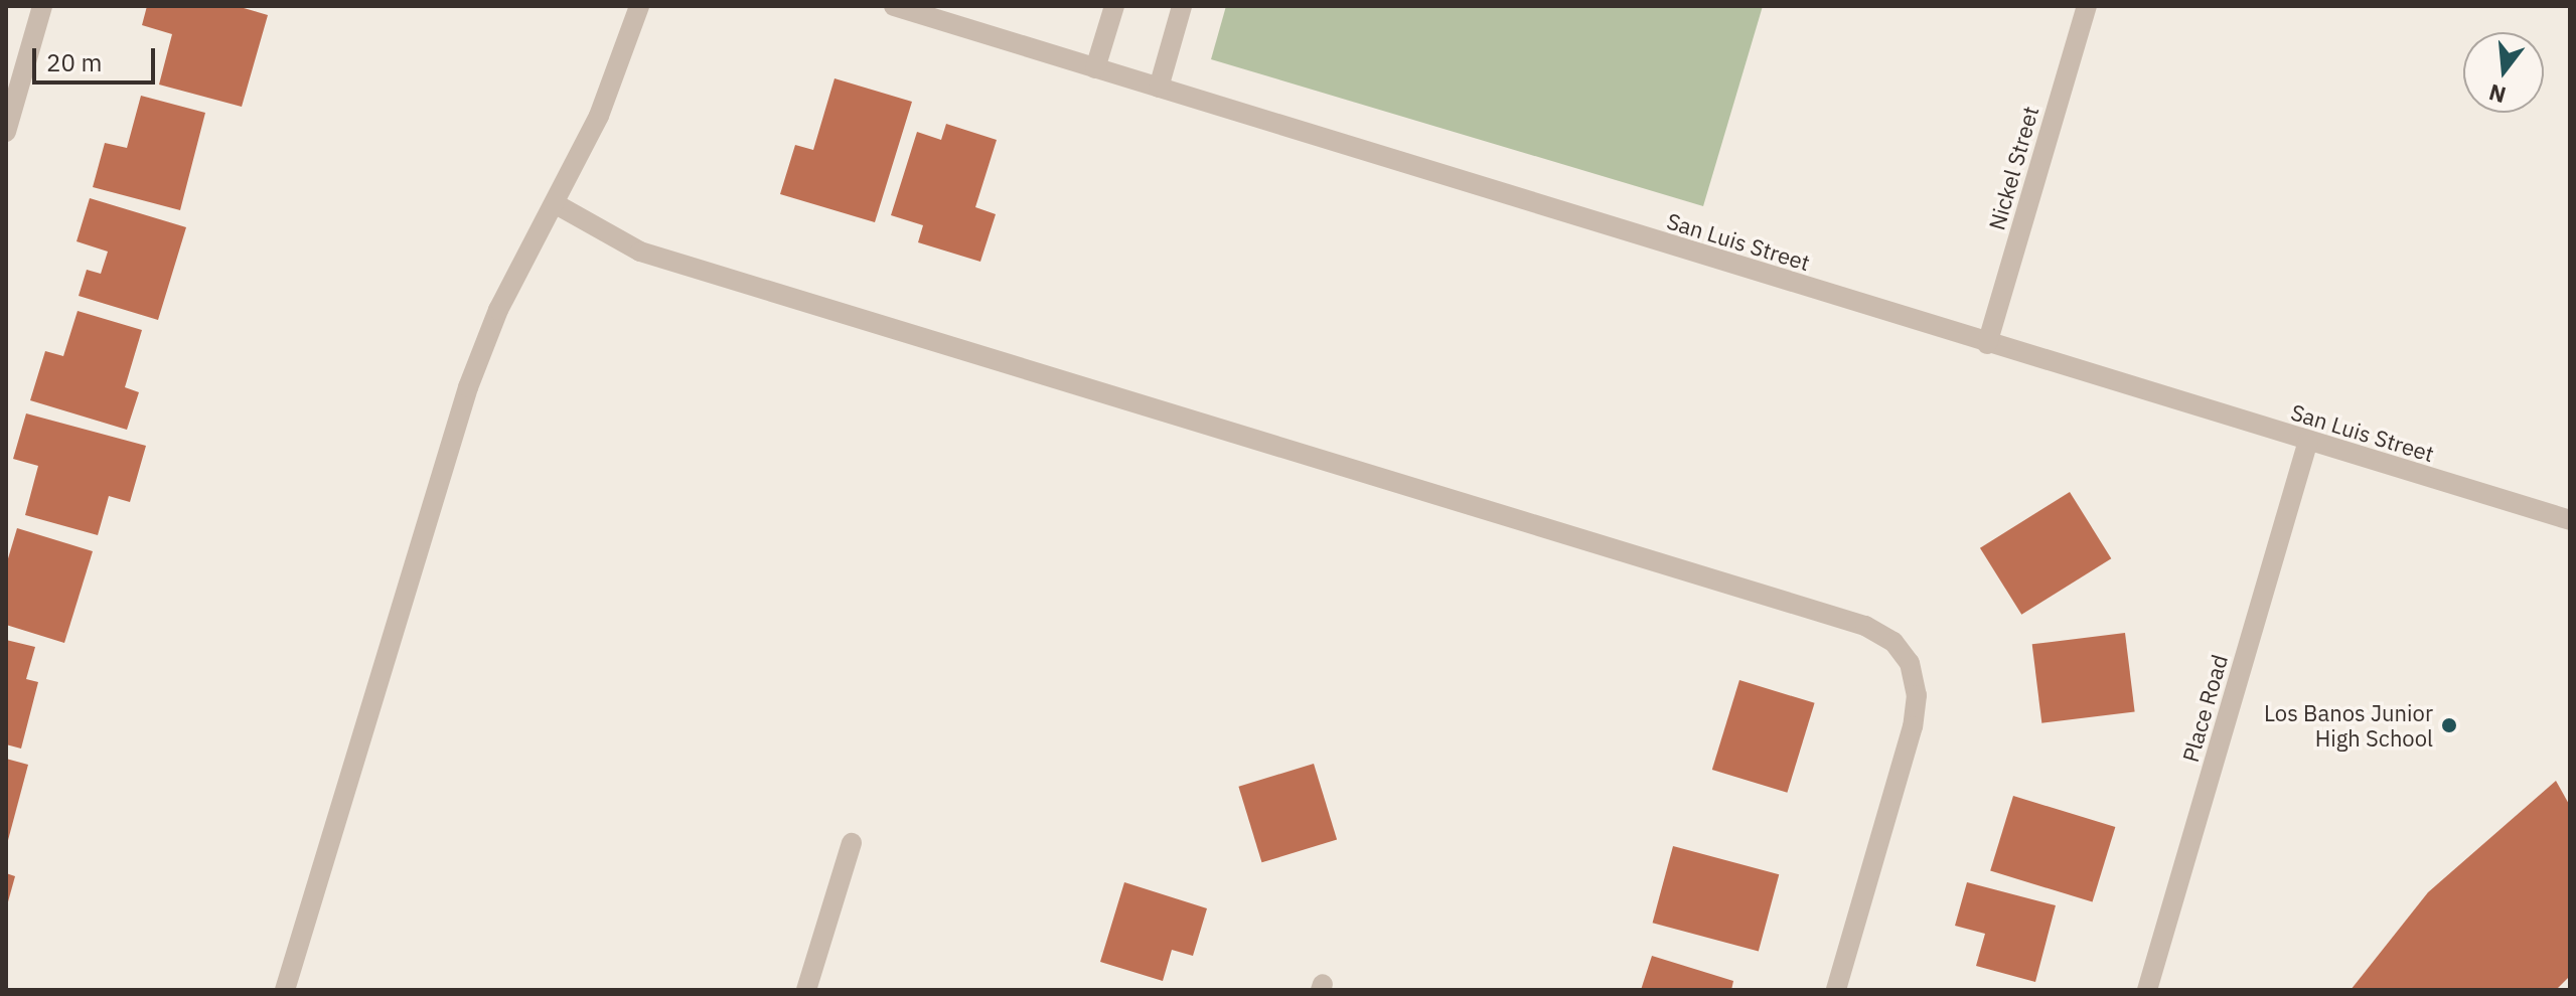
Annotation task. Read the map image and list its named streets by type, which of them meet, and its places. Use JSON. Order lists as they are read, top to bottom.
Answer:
{
  "streets": {
    "street": ["Nickel Street", "San Luis Street", "Place Road"]
  },
  "crossings": [
    ["Nickel Street", "San Luis Street"],
    ["San Luis Street", "Place Road"]
  ],
  "places": ["Los Banos Junior High School"],
  "scale_bar": "20 m",
  "north": "bottom"
}
